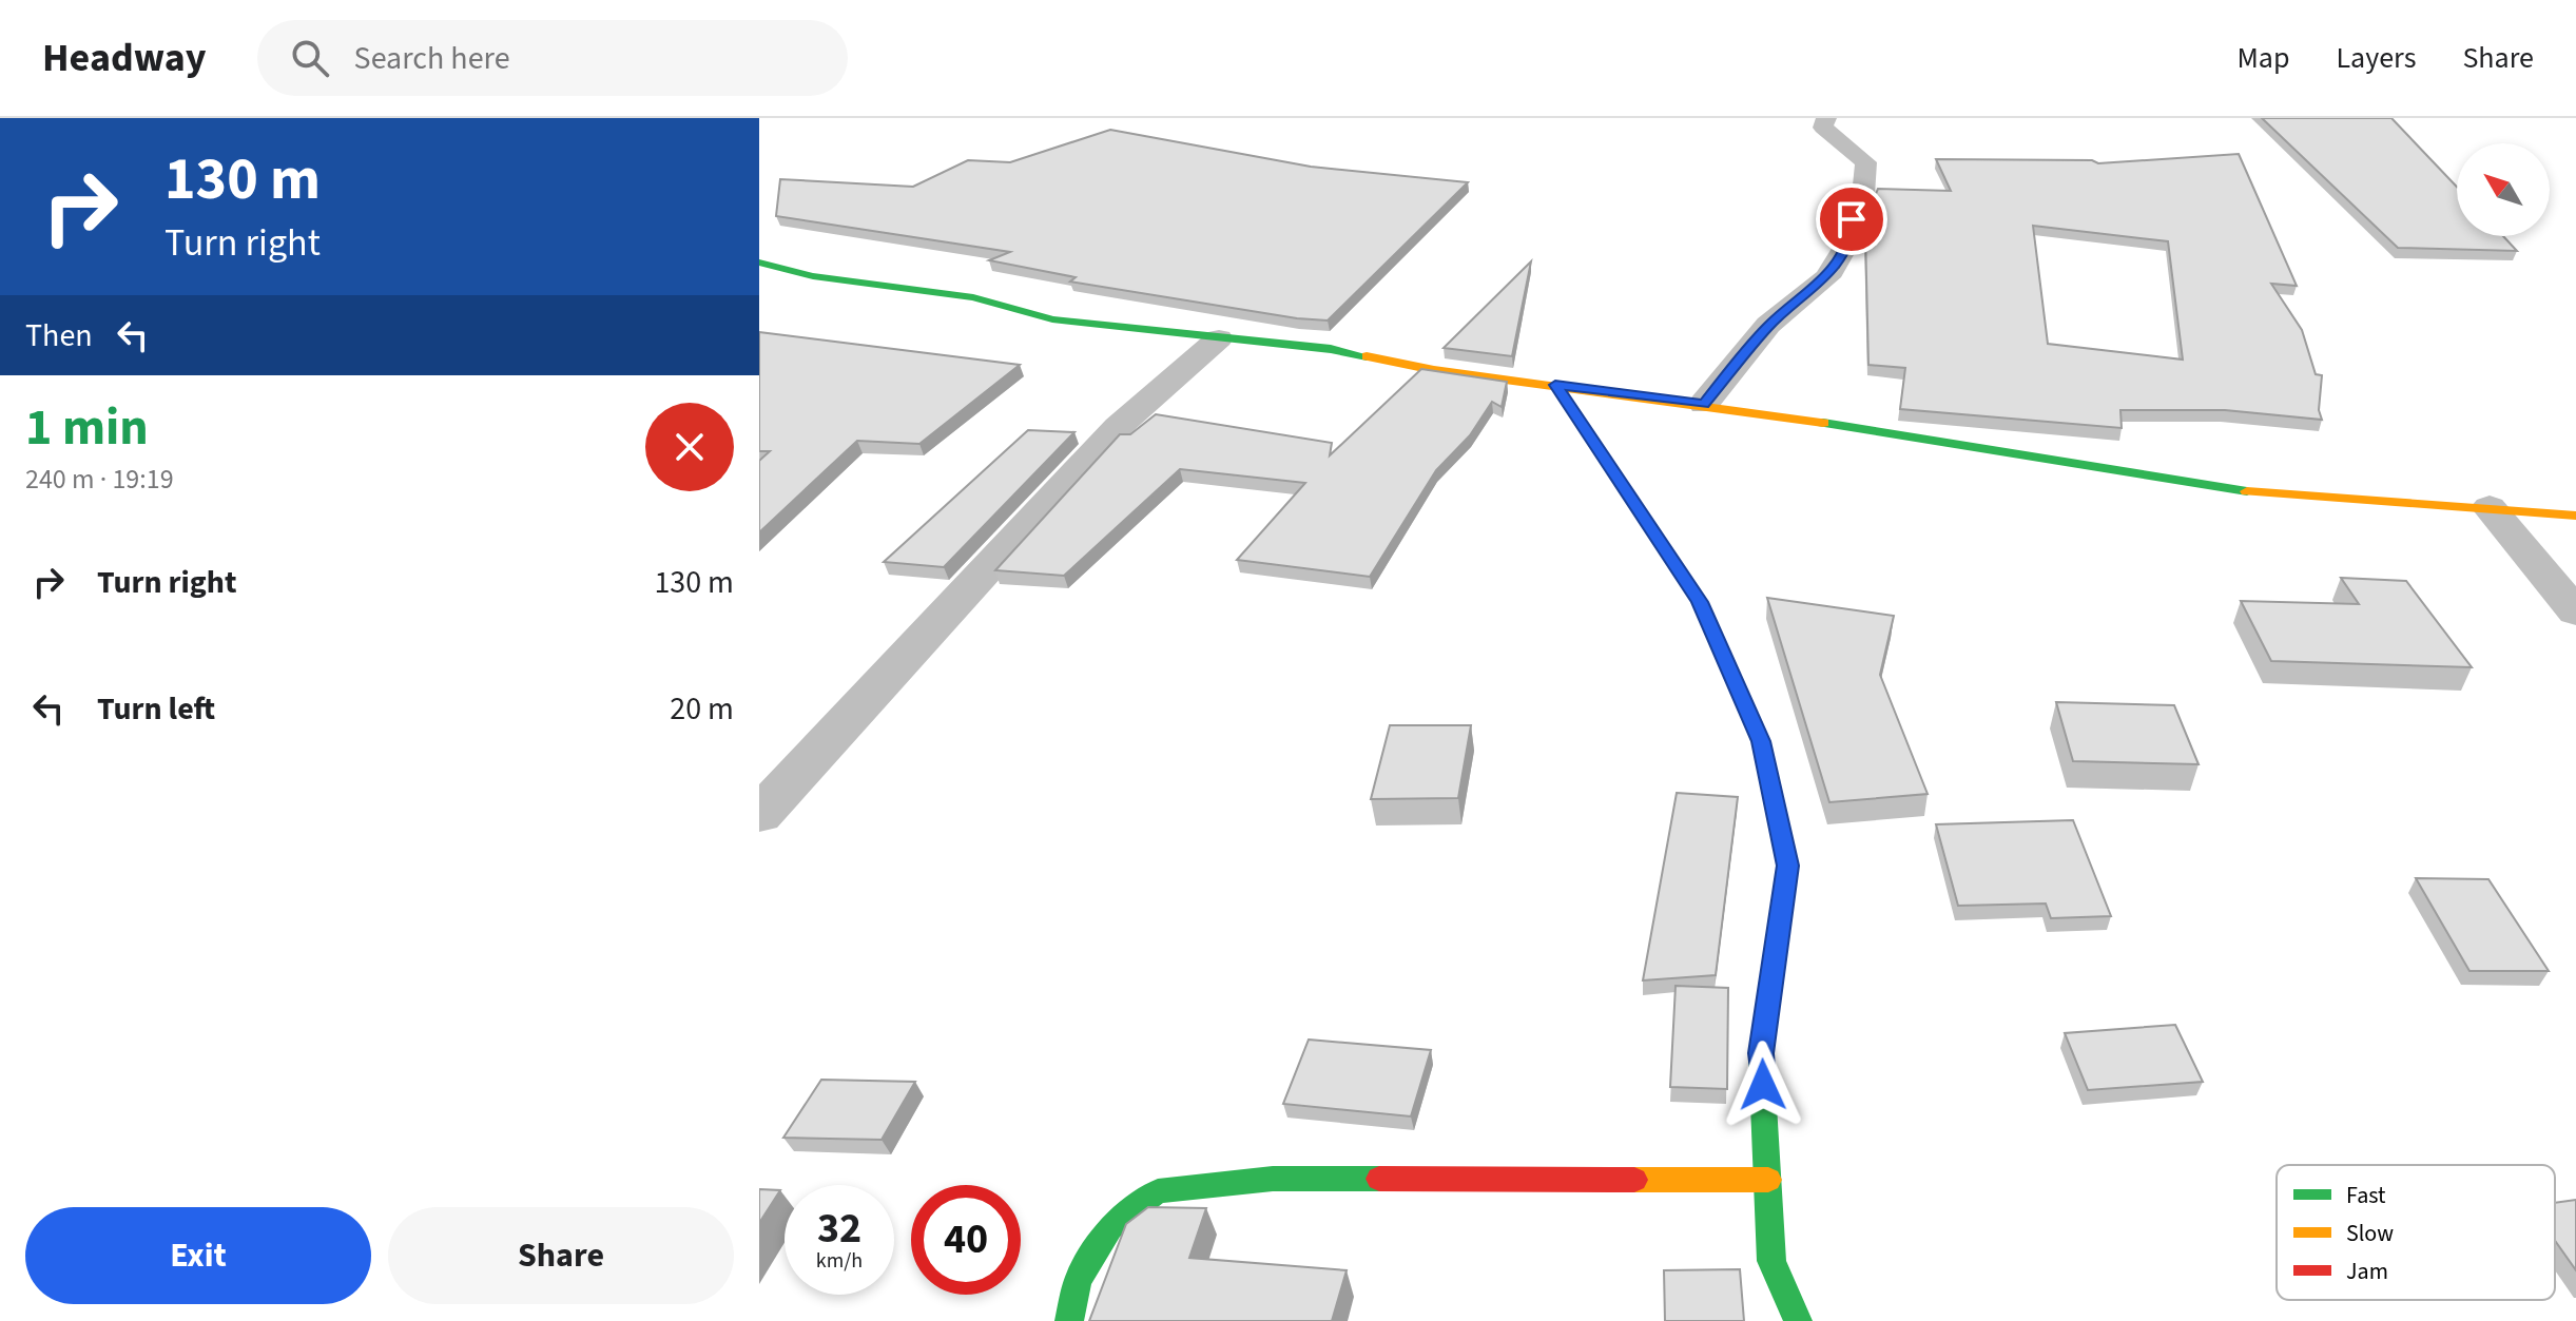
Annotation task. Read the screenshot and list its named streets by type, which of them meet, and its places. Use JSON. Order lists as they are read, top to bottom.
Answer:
{
  "legend": ["Fast", "Slow", "Jam"],
  "north": "top left",
  "page": {
    "header": "Headway",
    "search": "Search here",
    "nav": ["Map", "Layers", "Share"],
    "turn": ["130 m", "Turn right"],
    "then": "Then",
    "heading": ["1 min", "240 m · 19:19"],
    "list": [
      {
        "name": "Turn right",
        "value": "130 m"
      },
      {
        "name": "Turn left",
        "value": "20 m"
      }
    ],
    "speed": "32 km/h",
    "limit": "40",
    "buttons": ["Exit", "Share"]
  }
}
